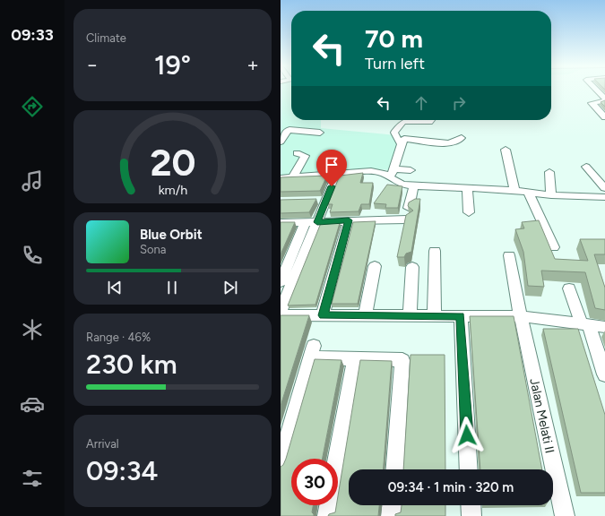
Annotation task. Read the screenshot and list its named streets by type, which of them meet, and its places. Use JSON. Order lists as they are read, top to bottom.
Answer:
{
  "streets": {
    "street": ["Jalan Melati II"]
  },
  "page": {
    "tabs": "09:33",
    "tile": [
      "Climate",
      ["Range · 46%", "230 km"],
      ["Arrival", "09:34"]
    ],
    "turn": ["70 m", "Turn left"],
    "heat": ["−", "19°", "+"],
    "song": ["Blue Orbit", "Sona"],
    "limit": "30",
    "trip": "09:34 · 1 min · 320 m",
    "gauge": ["20", "km/h"]
  }
}
